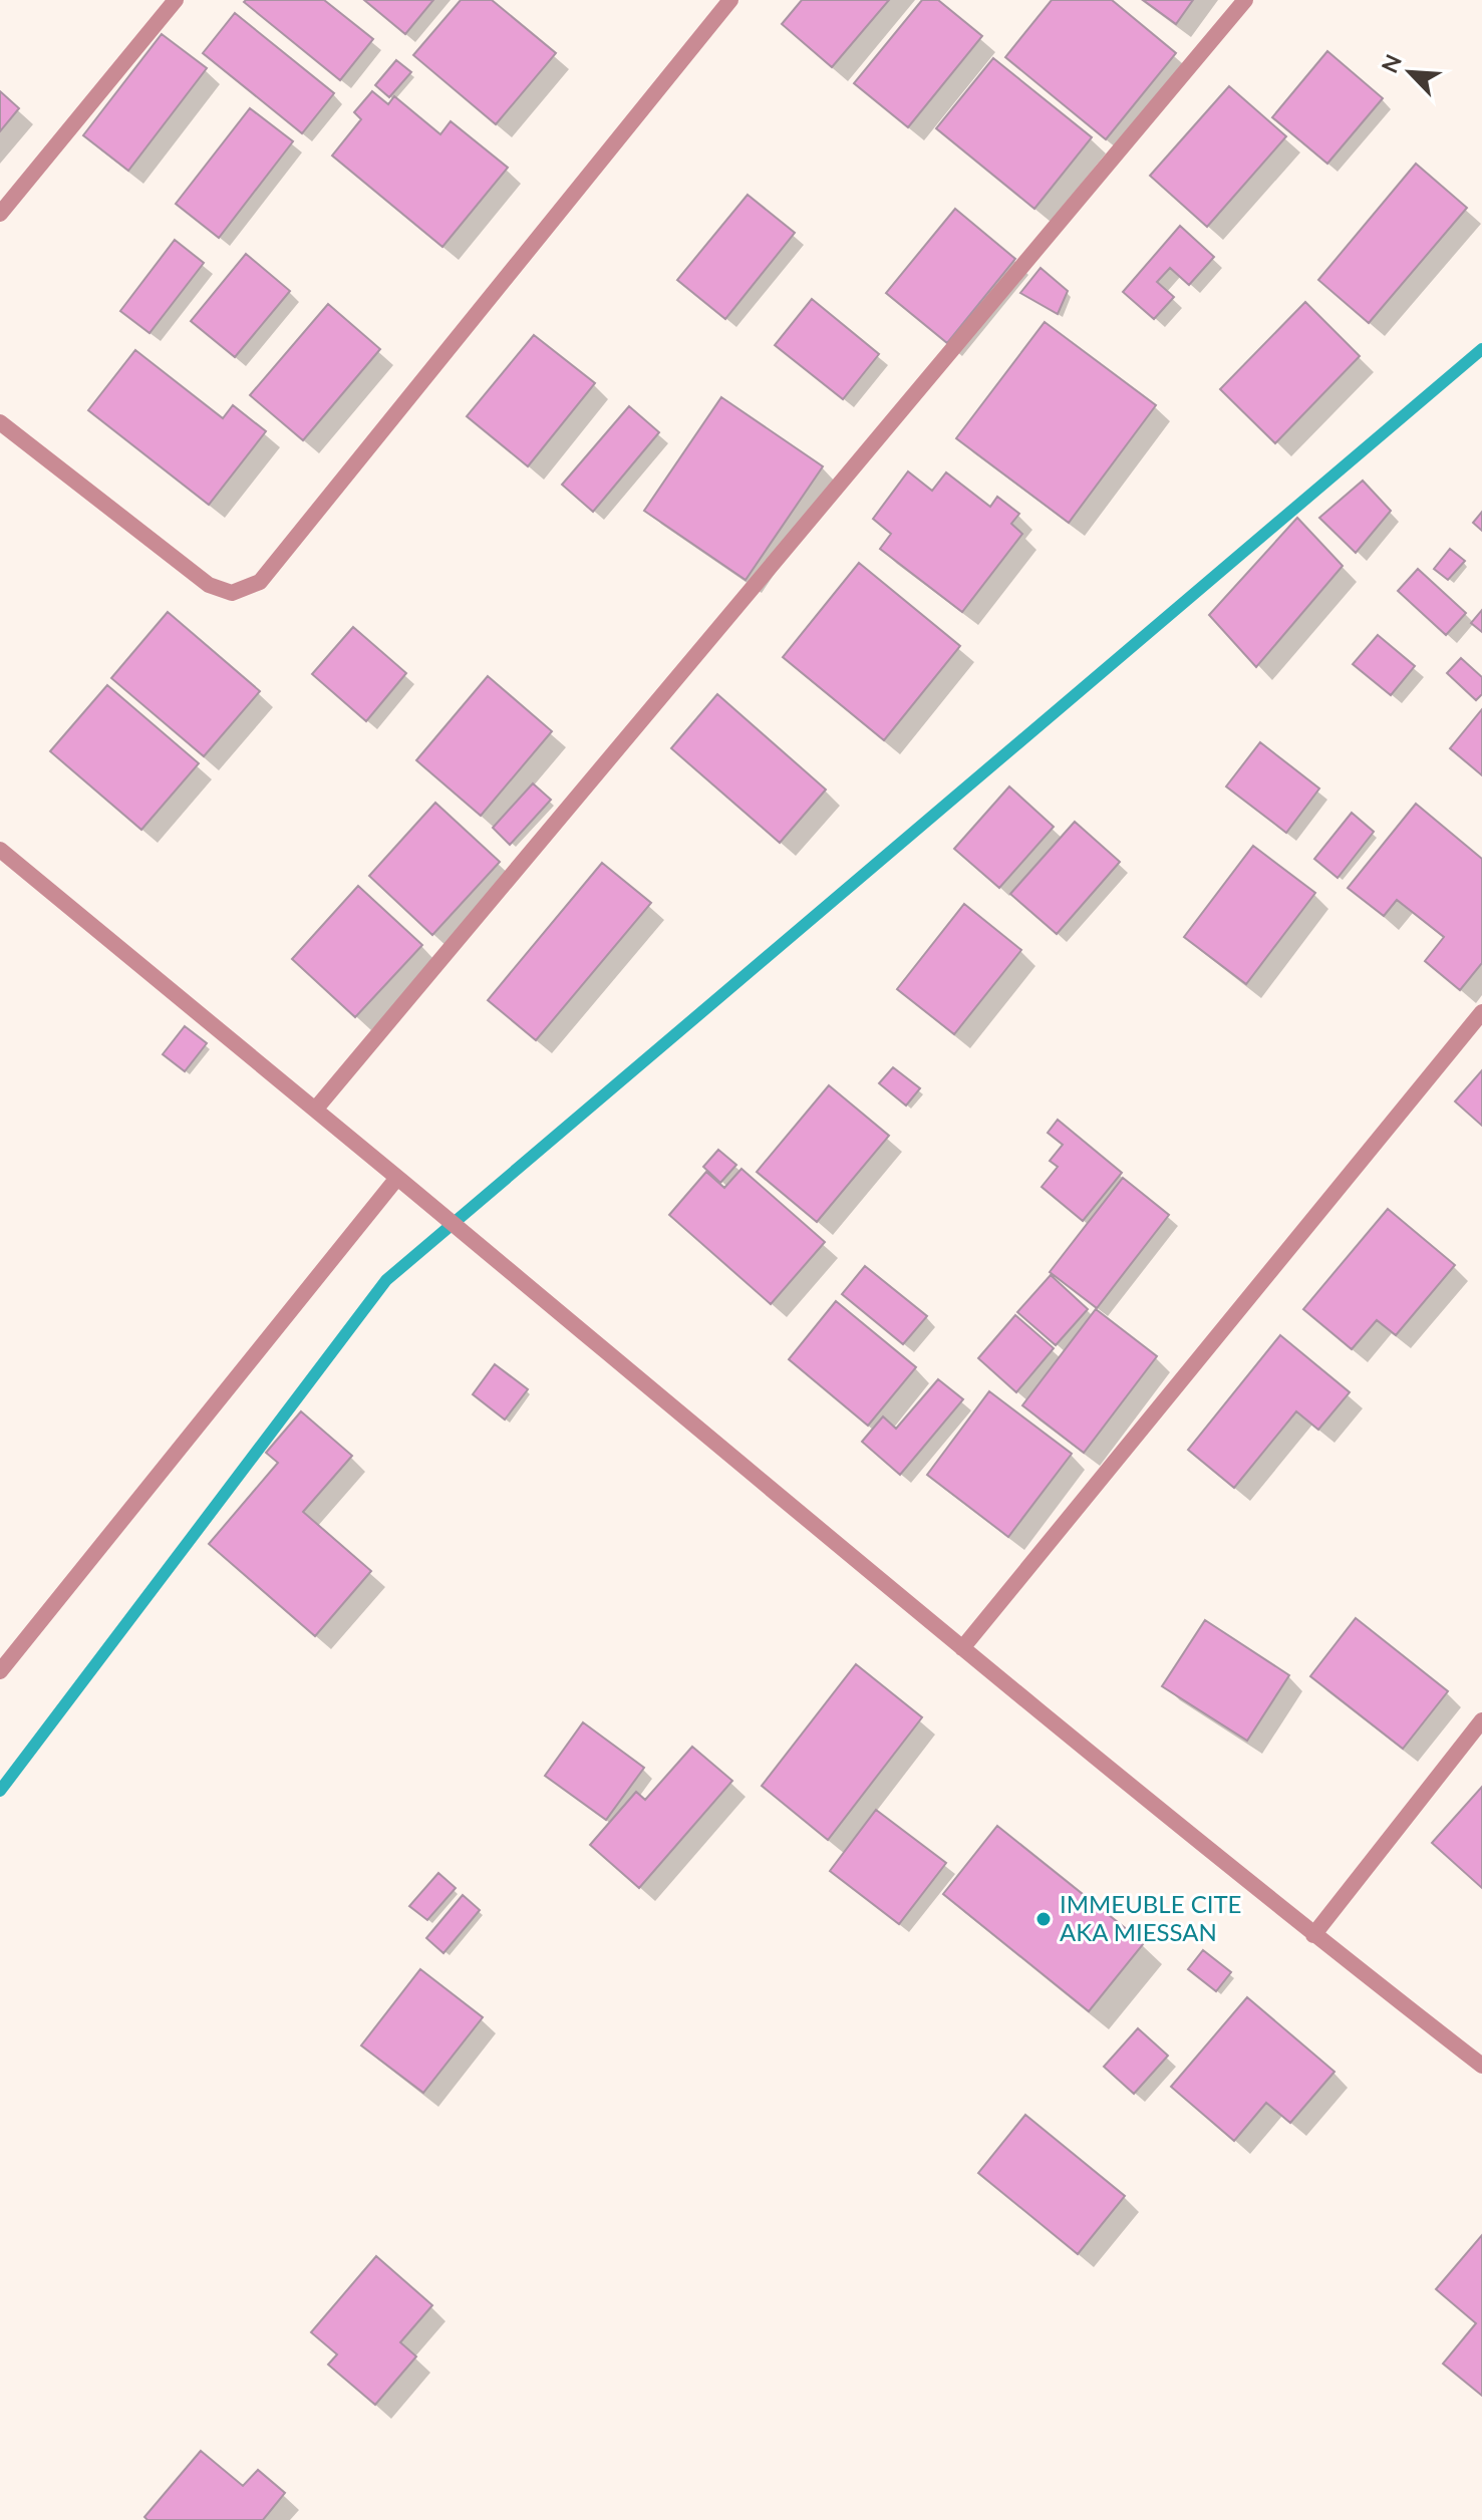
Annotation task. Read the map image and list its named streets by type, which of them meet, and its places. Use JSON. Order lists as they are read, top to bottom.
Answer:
{
  "places": ["IMMEUBLE CITE AKA MIESSAN"],
  "north": "top left"
}
